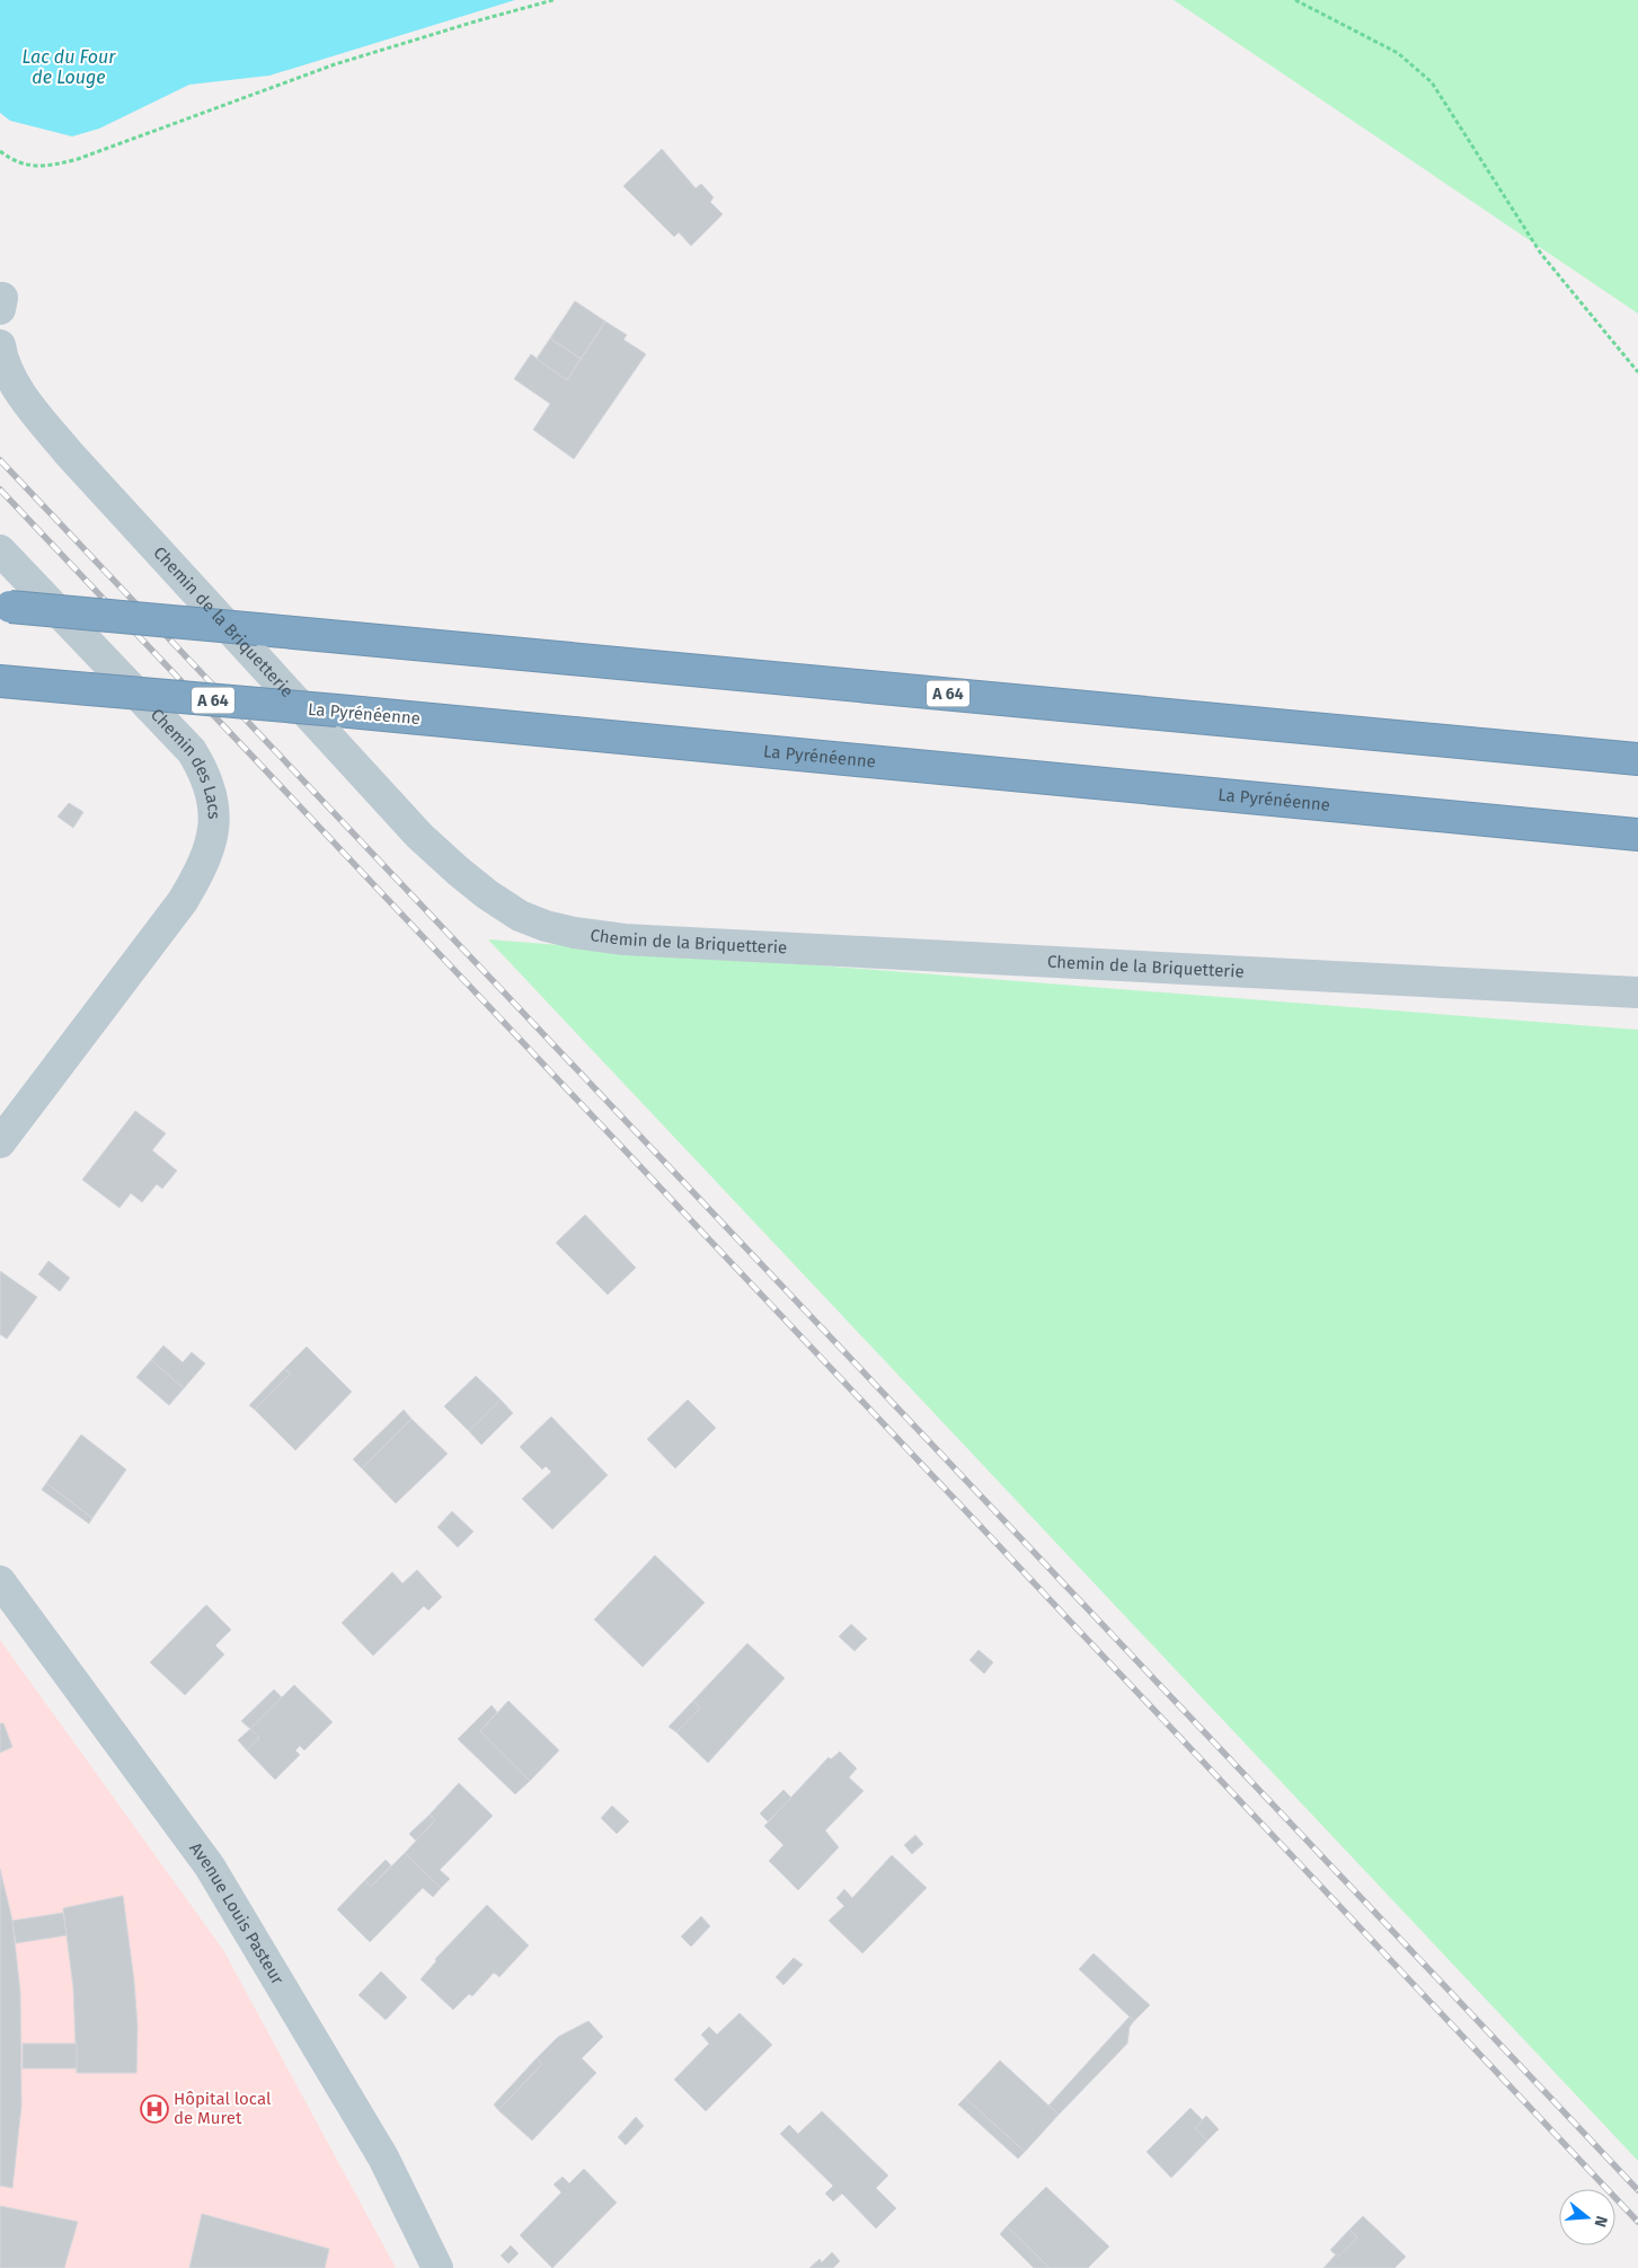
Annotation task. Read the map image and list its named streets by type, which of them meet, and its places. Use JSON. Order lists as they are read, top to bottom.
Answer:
{
  "streets": {
    "highway": ["A 64", "La Pyrénéenne"],
    "street": ["Chemin de la Briquetterie", "Chemin des Lacs", "Avenue Louis Pasteur"]
  },
  "water": ["Lac du Four de Louge"],
  "places": {
    "hospital": ["Hôpital local de Muret"]
  },
  "north": "right"
}
